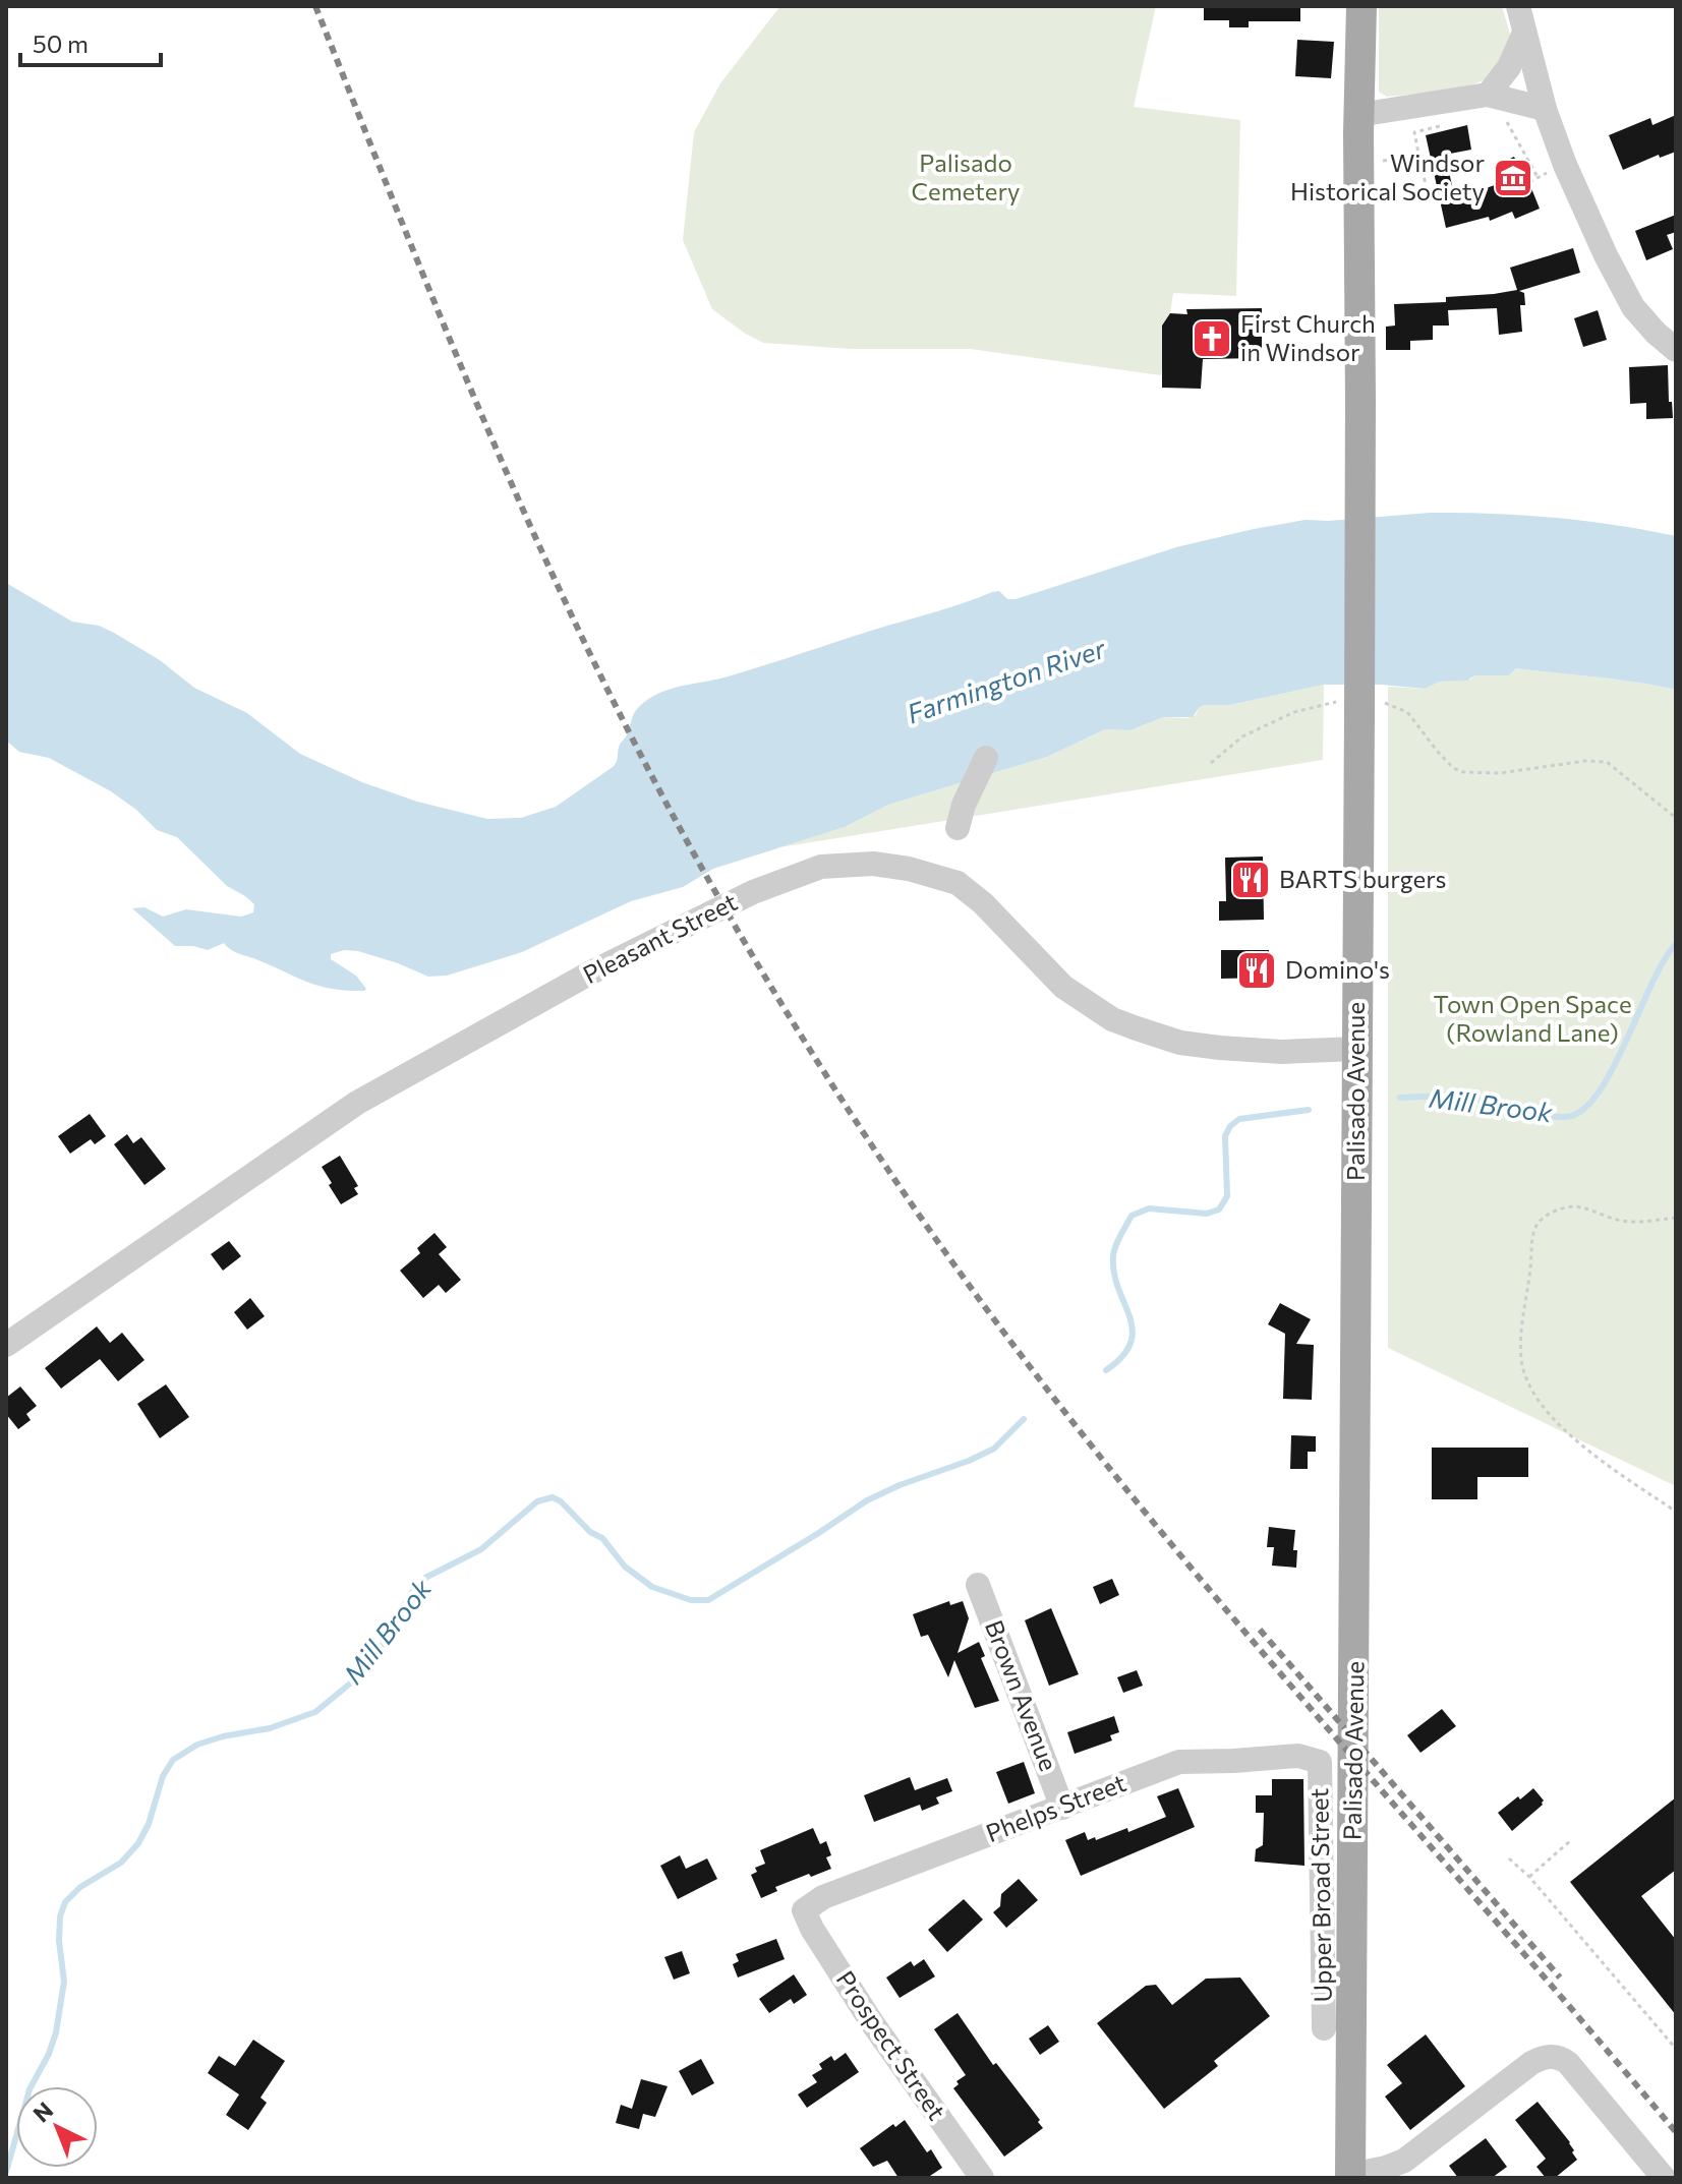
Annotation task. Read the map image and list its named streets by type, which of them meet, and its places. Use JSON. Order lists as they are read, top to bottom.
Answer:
{
  "streets": {
    "main road": ["Palisado Avenue"],
    "street": [
      "Pleasant Street",
      "Brown Avenue",
      "Phelps Street",
      "Upper Broad Street",
      "Prospect Street"
    ]
  },
  "crossings": [
    ["Pleasant Street", "Palisado Avenue"],
    ["Brown Avenue", "Phelps Street"],
    ["Phelps Street", "Upper Broad Street"],
    ["Phelps Street", "Prospect Street"]
  ],
  "water": ["Farmington River", "Mill Brook"],
  "parks": ["Palisado Cemetery", "Town Open Space (Rowland Lane)"],
  "places": {
    "museum": ["Windsor Historical Society"],
    "church": ["First Church in Windsor"],
    "restaurant": ["BARTS burgers", "Domino's"]
  },
  "scale_bar": "50 m",
  "north": "top left"
}
